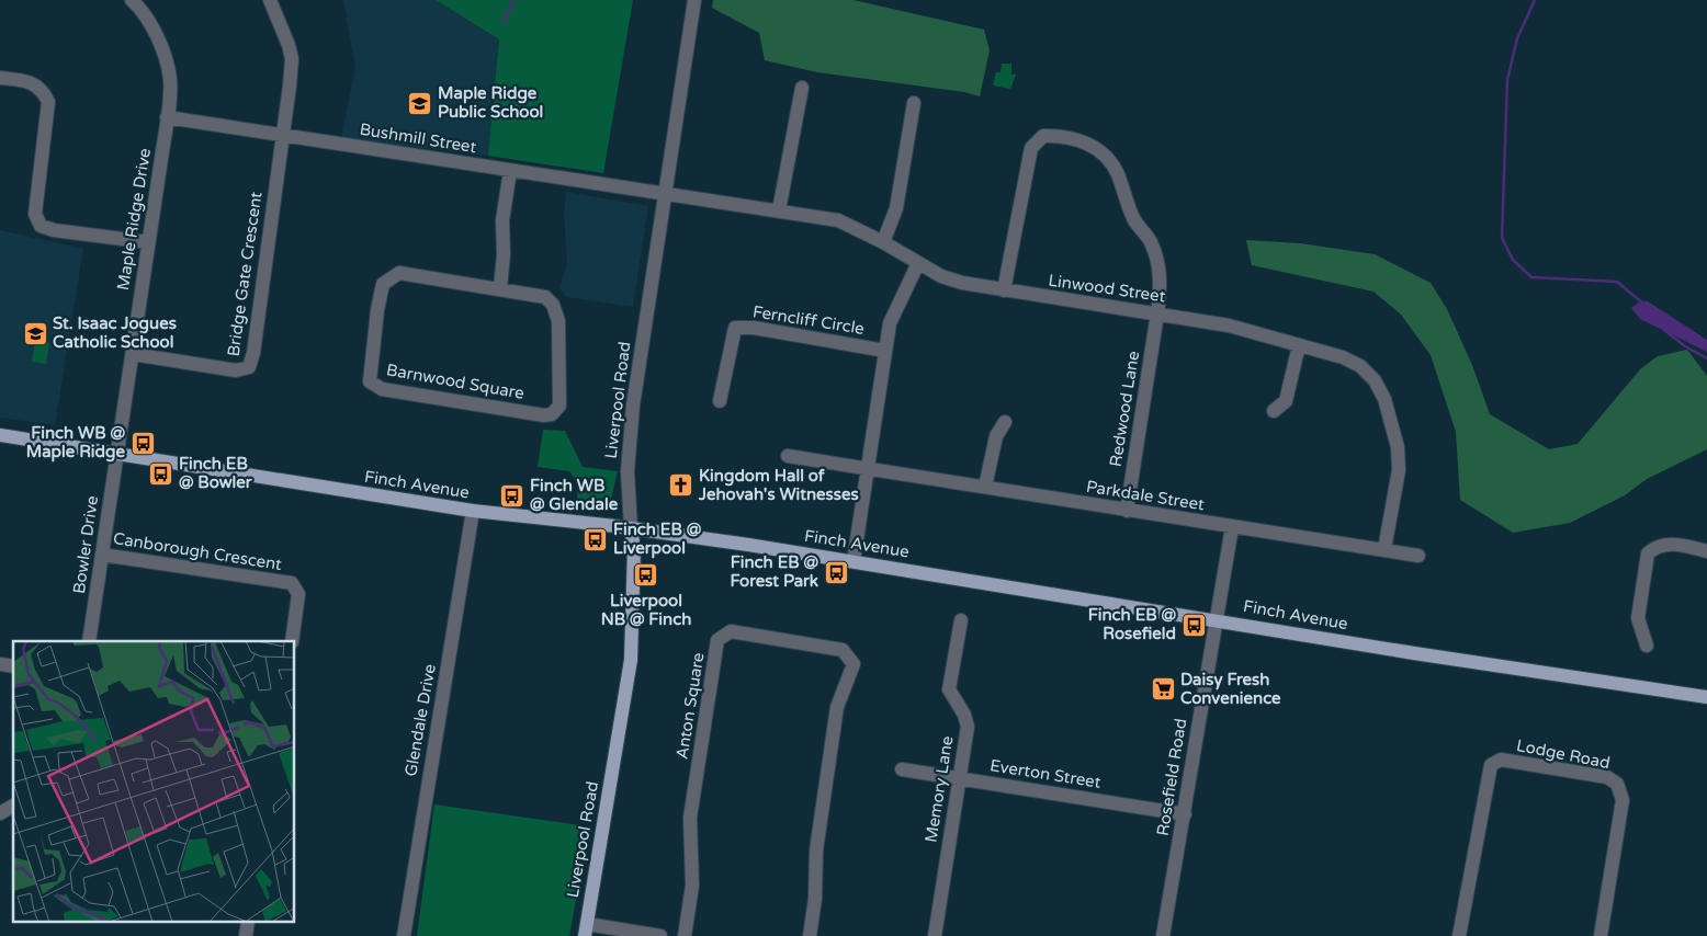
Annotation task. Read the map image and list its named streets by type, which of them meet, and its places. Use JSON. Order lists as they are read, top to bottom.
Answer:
{
  "streets": {
    "main road": ["Liverpool Road", "Finch Avenue"],
    "street": [
      "Bushmill Street",
      "Maple Ridge Drive",
      "Bridge Gate Crescent",
      "Linwood Street",
      "Ferncliff Circle",
      "Barnwood Square",
      "Redwood Lane",
      "Parkdale Street",
      "Bowler Drive",
      "Canborough Crescent",
      "Anton Square",
      "Glendale Drive",
      "Lodge Road",
      "Everton Street",
      "Rosefield Road",
      "Memory Lane"
    ]
  },
  "crossings": [
    ["Bushmill Street", "Maple Ridge Drive"],
    ["Bushmill Street", "Bridge Gate Crescent"],
    ["Bushmill Street", "Linwood Street"],
    ["Bushmill Street", "Liverpool Road"],
    ["Maple Ridge Drive", "Bridge Gate Crescent"],
    ["Maple Ridge Drive", "Finch Avenue"],
    ["Maple Ridge Drive", "Bowler Drive"],
    ["Linwood Street", "Liverpool Road"],
    ["Linwood Street", "Redwood Lane"],
    ["Linwood Street", "Parkdale Street"],
    ["Liverpool Road", "Finch Avenue"],
    ["Redwood Lane", "Parkdale Street"],
    ["Finch Avenue", "Bowler Drive"],
    ["Finch Avenue", "Glendale Drive"],
    ["Finch Avenue", "Rosefield Road"],
    ["Parkdale Street", "Rosefield Road"],
    ["Bowler Drive", "Canborough Crescent"],
    ["Everton Street", "Rosefield Road"],
    ["Everton Street", "Memory Lane"]
  ],
  "places": {
    "school or university": ["Maple Ridge Public School", "St. Isaac Jogues Catholic School"],
    "bus stop": [
      "Finch WB @ Maple Ridge",
      "Finch EB @ Bowler",
      "Finch WB @ Glendale",
      "Finch EB @ Liverpool",
      "Finch EB @ Forest Park",
      "Liverpool NB @ Finch",
      "Finch EB @ Rosefield"
    ],
    "church": ["Kingdom Hall of Jehovah's Witnesses"],
    "supermarket": ["Daisy Fresh Convenience"]
  }
}
